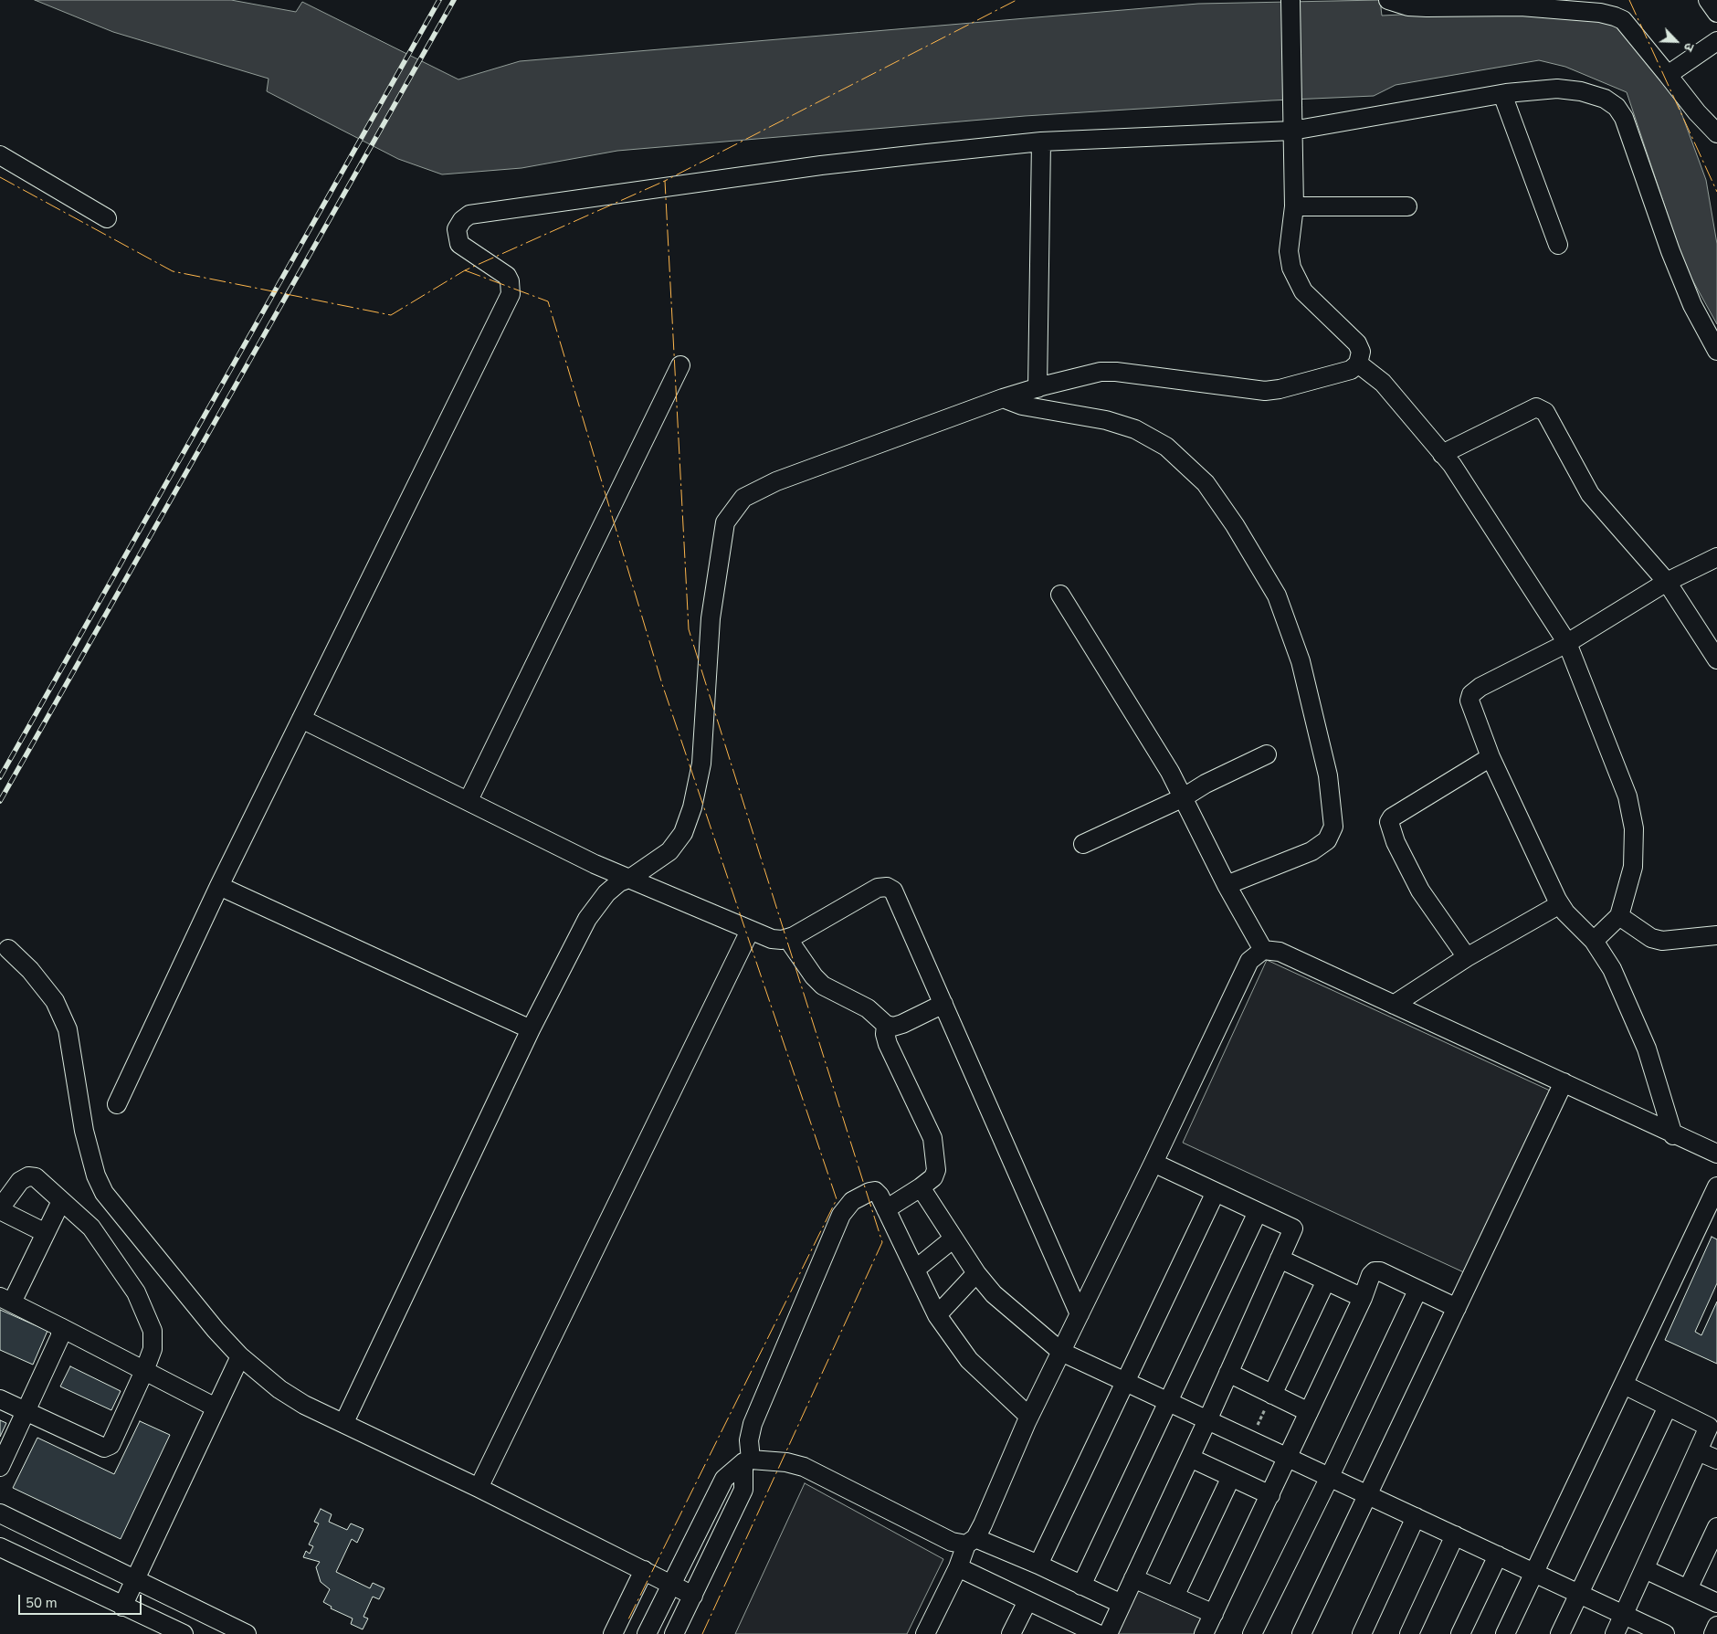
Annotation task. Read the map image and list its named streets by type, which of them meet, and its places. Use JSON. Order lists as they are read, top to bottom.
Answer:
{
  "scale_bar": "50 m",
  "north": "bottom right"
}
